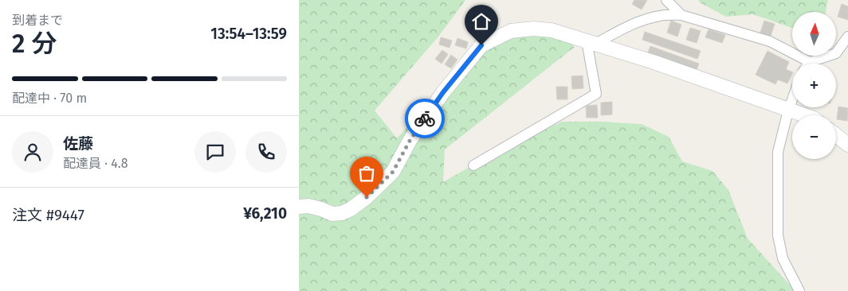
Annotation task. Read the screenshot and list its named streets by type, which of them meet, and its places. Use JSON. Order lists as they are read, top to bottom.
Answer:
{
  "north": "top",
  "page": {
    "heading": ["2 分", "到着まで", "13:54–13:59"],
    "panel": [
      "佐藤",
      "配達員 · 4.8",
      "注文 #9447",
      "¥6,210"
    ],
    "map_buttons": ["+", "−"],
    "bar": "配達中 · 70 m"
  }
}
